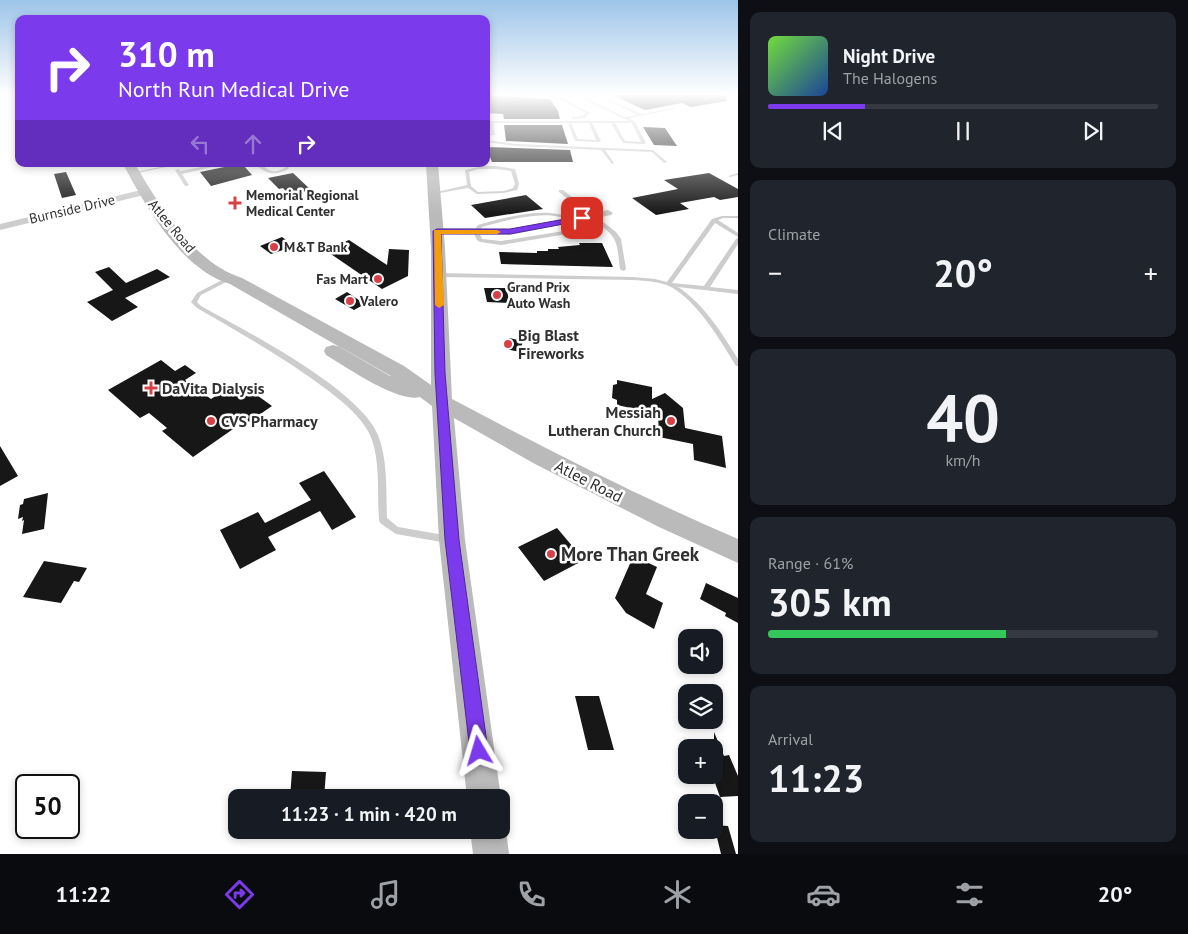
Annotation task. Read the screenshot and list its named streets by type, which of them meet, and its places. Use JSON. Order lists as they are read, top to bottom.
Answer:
{
  "streets": {
    "main road": ["Atlee Road"],
    "street": ["Burnside Drive"]
  },
  "crossings": [
    ["Burnside Drive", "Atlee Road"]
  ],
  "places": {
    "health": ["Memorial Regional Medical Center", "DaVita Dialysis"],
    "other": [
      "M&T Bank",
      "Fas Mart",
      "Grand Prix Auto Wash",
      "Valero",
      "Big Blast Fireworks",
      "CVS Pharmacy",
      "Messiah Lutheran Church",
      "More Than Greek"
    ]
  },
  "page": {
    "turn": ["310 m", "North Run Medical Drive"],
    "song": ["Night Drive", "The Halogens"],
    "tile": [
      "Climate",
      ["40", "km/h"],
      ["Range · 61%", "305 km"],
      ["Arrival", "11:23"]
    ],
    "heat": ["−", "20°", "+"],
    "map_buttons": ["+", "−"],
    "limit": "50",
    "trip": "11:23 · 1 min · 420 m",
    "tabs": ["11:22", "20°"]
  }
}
